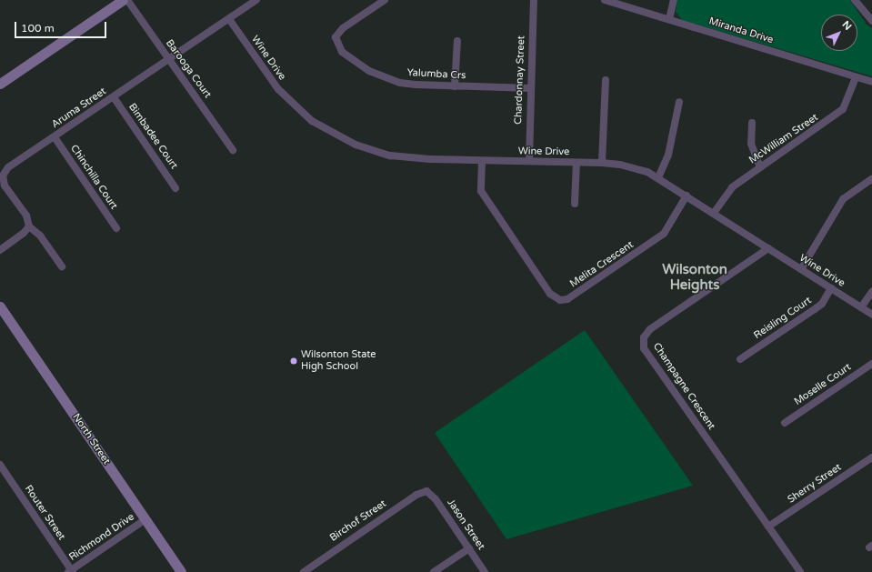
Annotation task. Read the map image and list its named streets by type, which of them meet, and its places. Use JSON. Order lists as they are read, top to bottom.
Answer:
{
  "streets": {
    "street": [
      "Miranda Drive",
      "Wine Drive",
      "Barooga Court",
      "Yalumba Crs",
      "Chardonnay Street",
      "Aruma Street",
      "Bimbadee Court",
      "McWilliam Street",
      "Chinchilla Court",
      "Melita Crescent",
      "Reisling Court",
      "Moselle Court",
      "Champagne Crescent",
      "North Street",
      "Sherry Street",
      "Router Street",
      "Birchof Street",
      "Jason Street",
      "Richmond Drive"
    ]
  },
  "crossings": [
    ["Miranda Drive", "McWilliam Street"],
    ["Wine Drive", "Chardonnay Street"],
    ["Wine Drive", "Aruma Street"],
    ["Wine Drive", "McWilliam Street"],
    ["Wine Drive", "Melita Crescent"],
    ["Wine Drive", "Reisling Court"],
    ["Wine Drive", "Champagne Crescent"],
    ["Barooga Court", "Aruma Street"],
    ["Yalumba Crs", "Chardonnay Street"],
    ["Aruma Street", "Bimbadee Court"],
    ["Aruma Street", "Chinchilla Court"],
    ["Champagne Crescent", "Sherry Street"],
    ["North Street", "Richmond Drive"],
    ["Router Street", "Richmond Drive"],
    ["Birchof Street", "Jason Street"]
  ],
  "districts": ["Wilsonton Heights"],
  "places": ["Wilsonton State High School"],
  "scale_bar": "100 m",
  "north": "top right"
}
